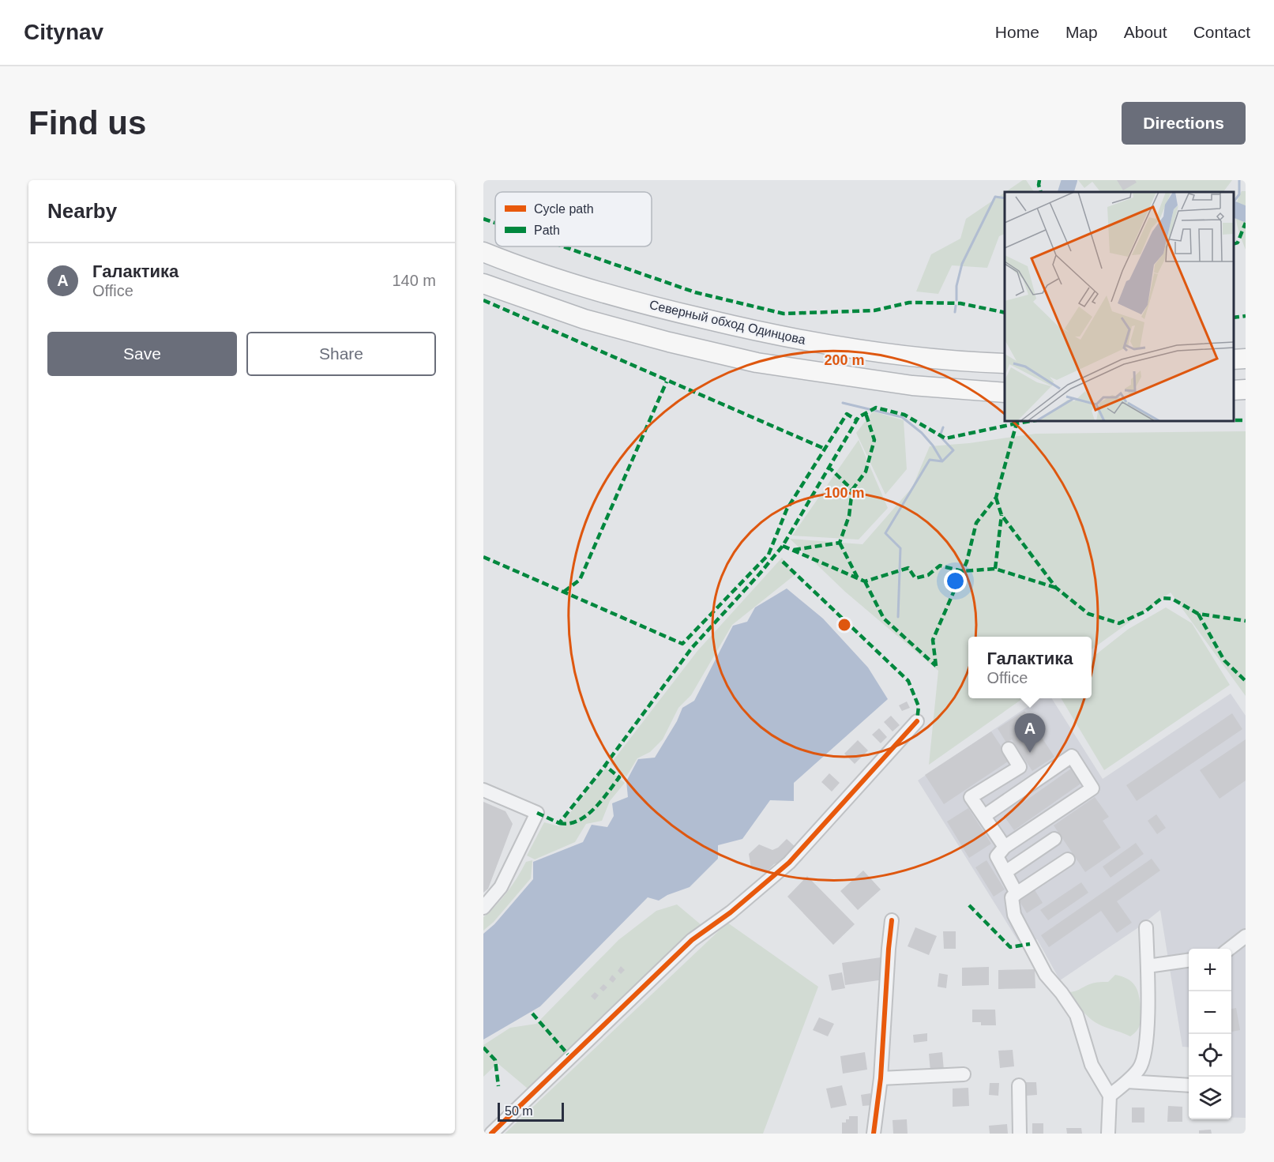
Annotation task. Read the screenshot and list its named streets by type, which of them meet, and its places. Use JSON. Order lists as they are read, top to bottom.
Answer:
{
  "streets": {
    "highway": ["Северный обход Одинцова"]
  },
  "legend": ["Cycle path", "Path"],
  "scale_bar": "50 m",
  "page": {
    "header": "Citynav",
    "nav": [
      "Home",
      "Map",
      "About",
      "Contact"
    ],
    "buttons": [
      "Directions",
      ["Save", "Share"]
    ],
    "title": "Find us",
    "heading": "Nearby",
    "list": [
      {
        "mark": "A",
        "name": "Галактика",
        "note": "Office",
        "value": "140 m"
      }
    ],
    "popup": ["Галактика", "Office"],
    "pins": "A",
    "map_buttons": ["+", "−"],
    "scale": "50 m"
  },
  "rings": ["200 m", "100 m"]
}
